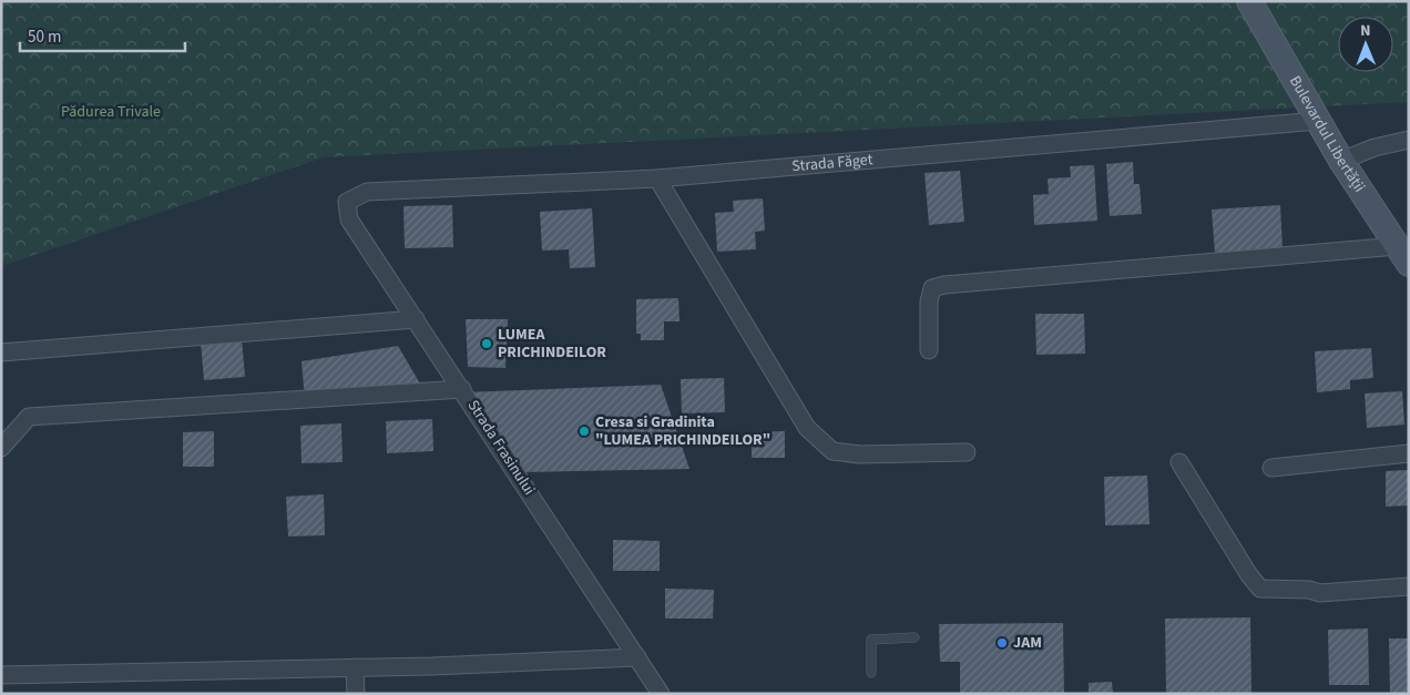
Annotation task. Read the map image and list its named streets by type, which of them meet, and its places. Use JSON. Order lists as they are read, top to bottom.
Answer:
{
  "streets": {
    "main road": ["Bulevardul Libertății"],
    "street": ["Strada Făget", "Strada Frasinului"]
  },
  "crossings": [
    ["Bulevardul Libertății", "Strada Făget"],
    ["Strada Făget", "Strada Frasinului"]
  ],
  "parks": ["Pădurea Trivale"],
  "places": ["LUMEA PRICHINDEILOR", "Cresa si Gradinita \"LUMEA PRICHINDEILOR\"", "JAM"],
  "scale_bar": "50 m",
  "north": "top"
}
